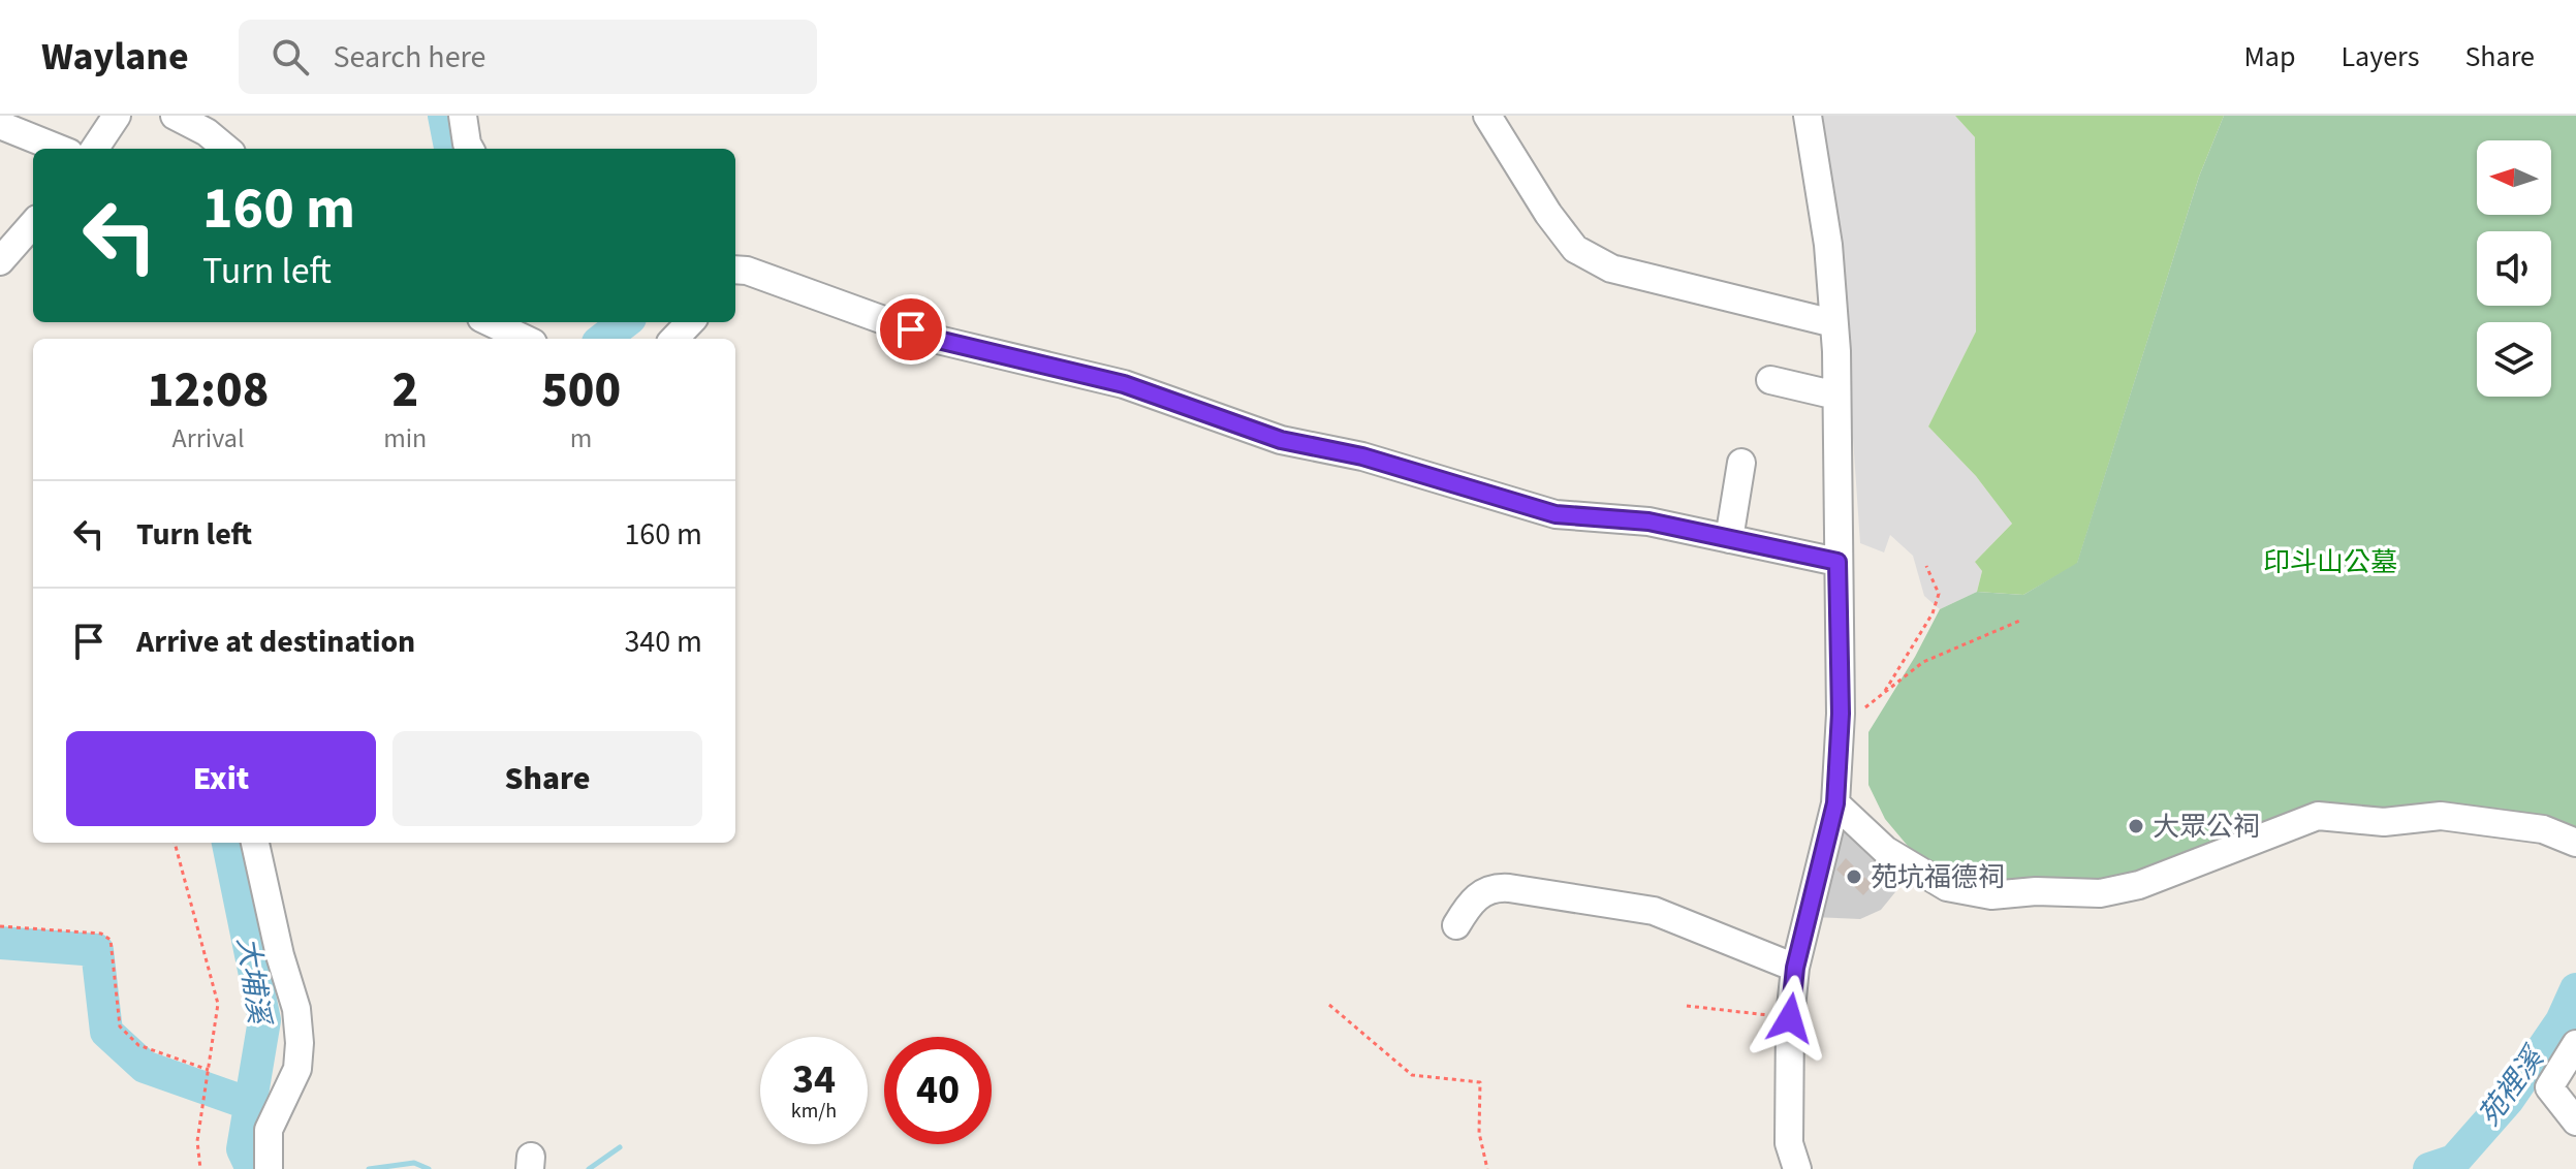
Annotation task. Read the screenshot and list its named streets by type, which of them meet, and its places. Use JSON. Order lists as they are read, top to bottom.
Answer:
{
  "water": ["大埔溪", "苑裡溪"],
  "parks": ["印斗山公墓"],
  "places": ["大眾公祠", "苑坑福德祠"],
  "north": "left",
  "page": {
    "header": "Waylane",
    "search": "Search here",
    "nav": ["Map", "Layers", "Share"],
    "turn": ["160 m", "Turn left"],
    "eta": [
      "12:08",
      "Arrival",
      "2",
      "min",
      "500",
      "m"
    ],
    "list": [
      {
        "name": "Turn left",
        "value": "160 m"
      },
      {
        "name": "Arrive at destination",
        "value": "340 m"
      }
    ],
    "buttons": ["Exit", "Share"],
    "speed": "34 km/h",
    "limit": "40"
  }
}
